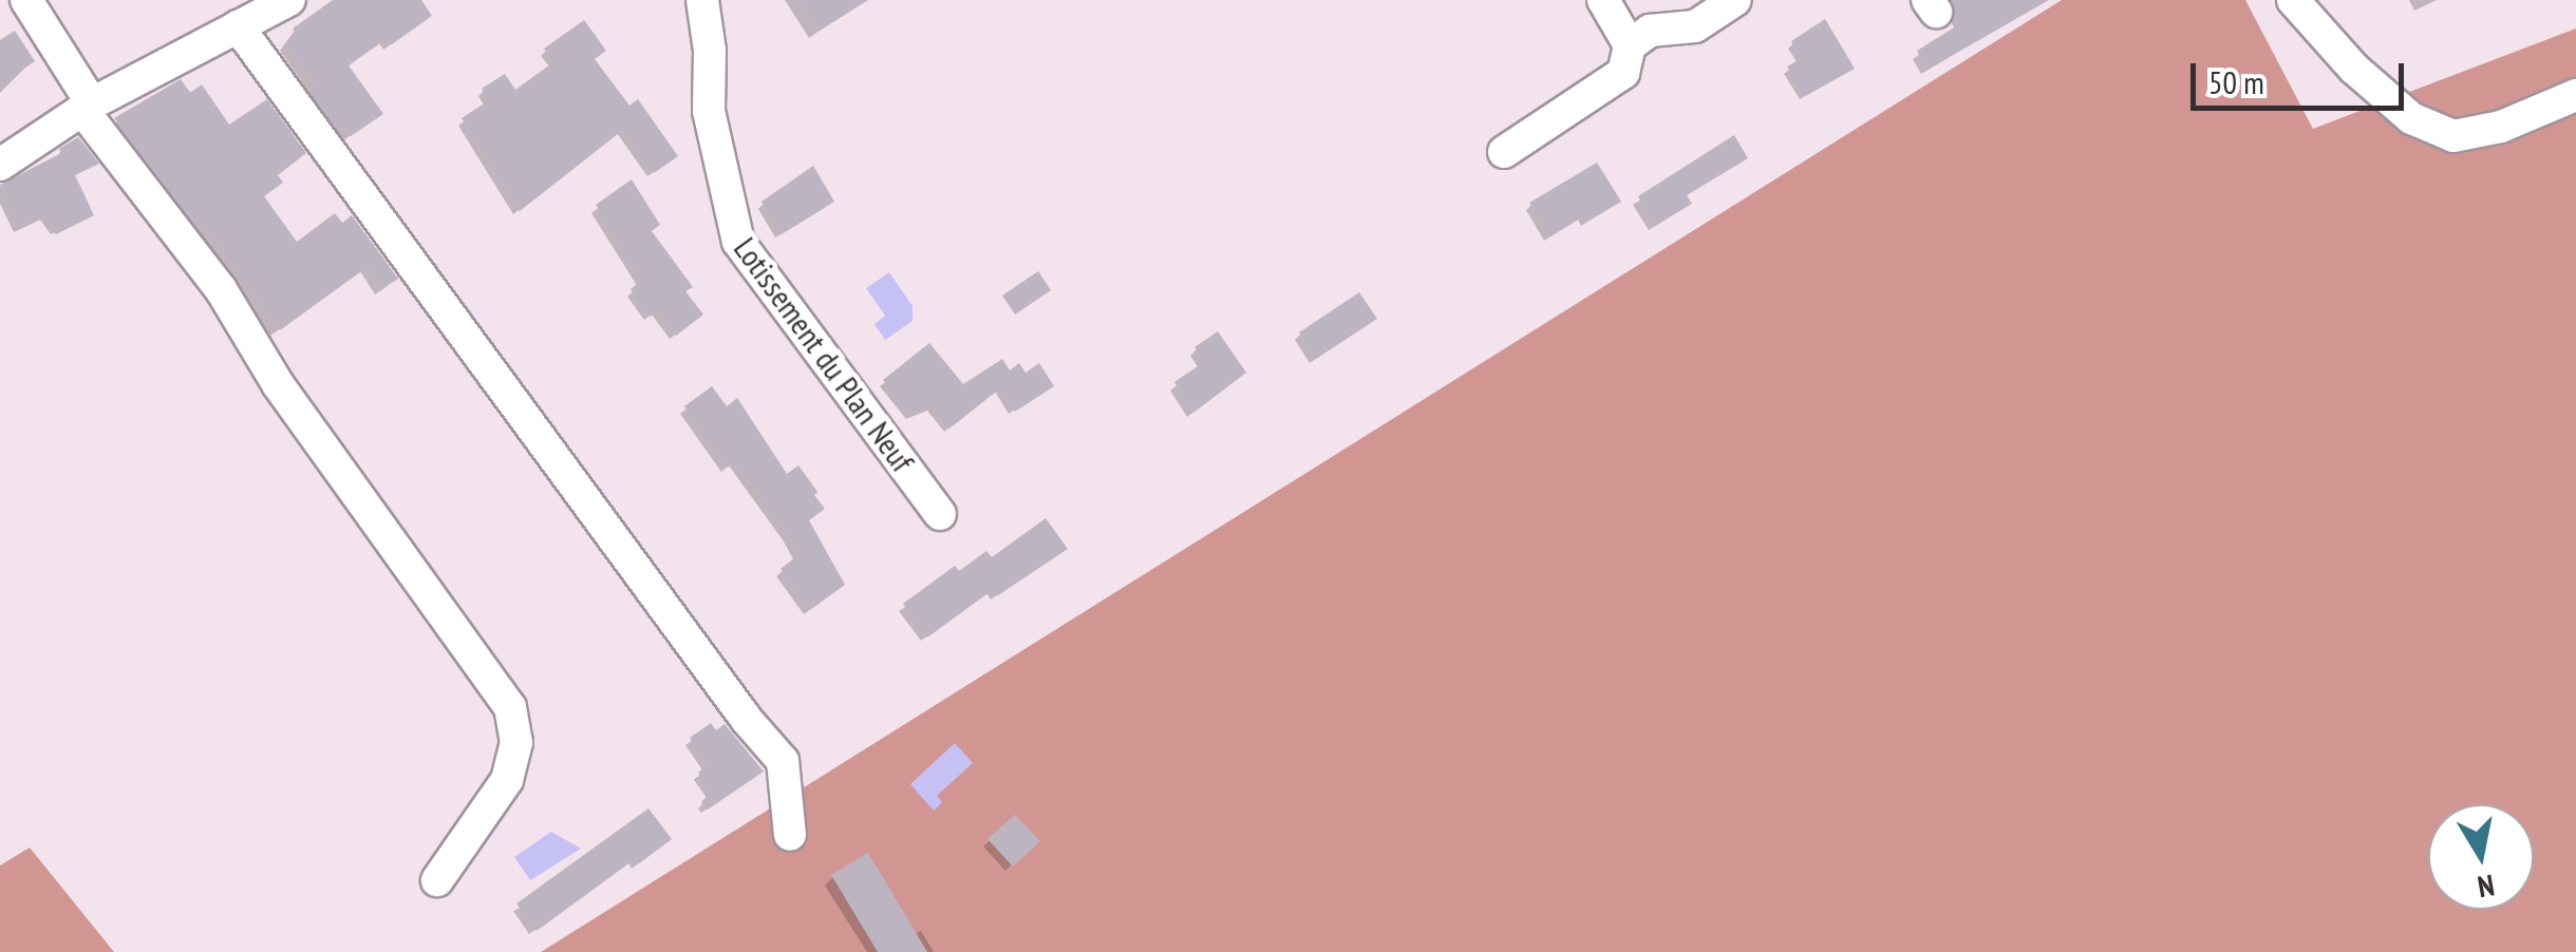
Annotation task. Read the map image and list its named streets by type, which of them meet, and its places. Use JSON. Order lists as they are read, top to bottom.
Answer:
{
  "streets": {
    "street": ["Lotissement du Plan Neuf"]
  },
  "scale_bar": "50 m",
  "north": "bottom"
}
